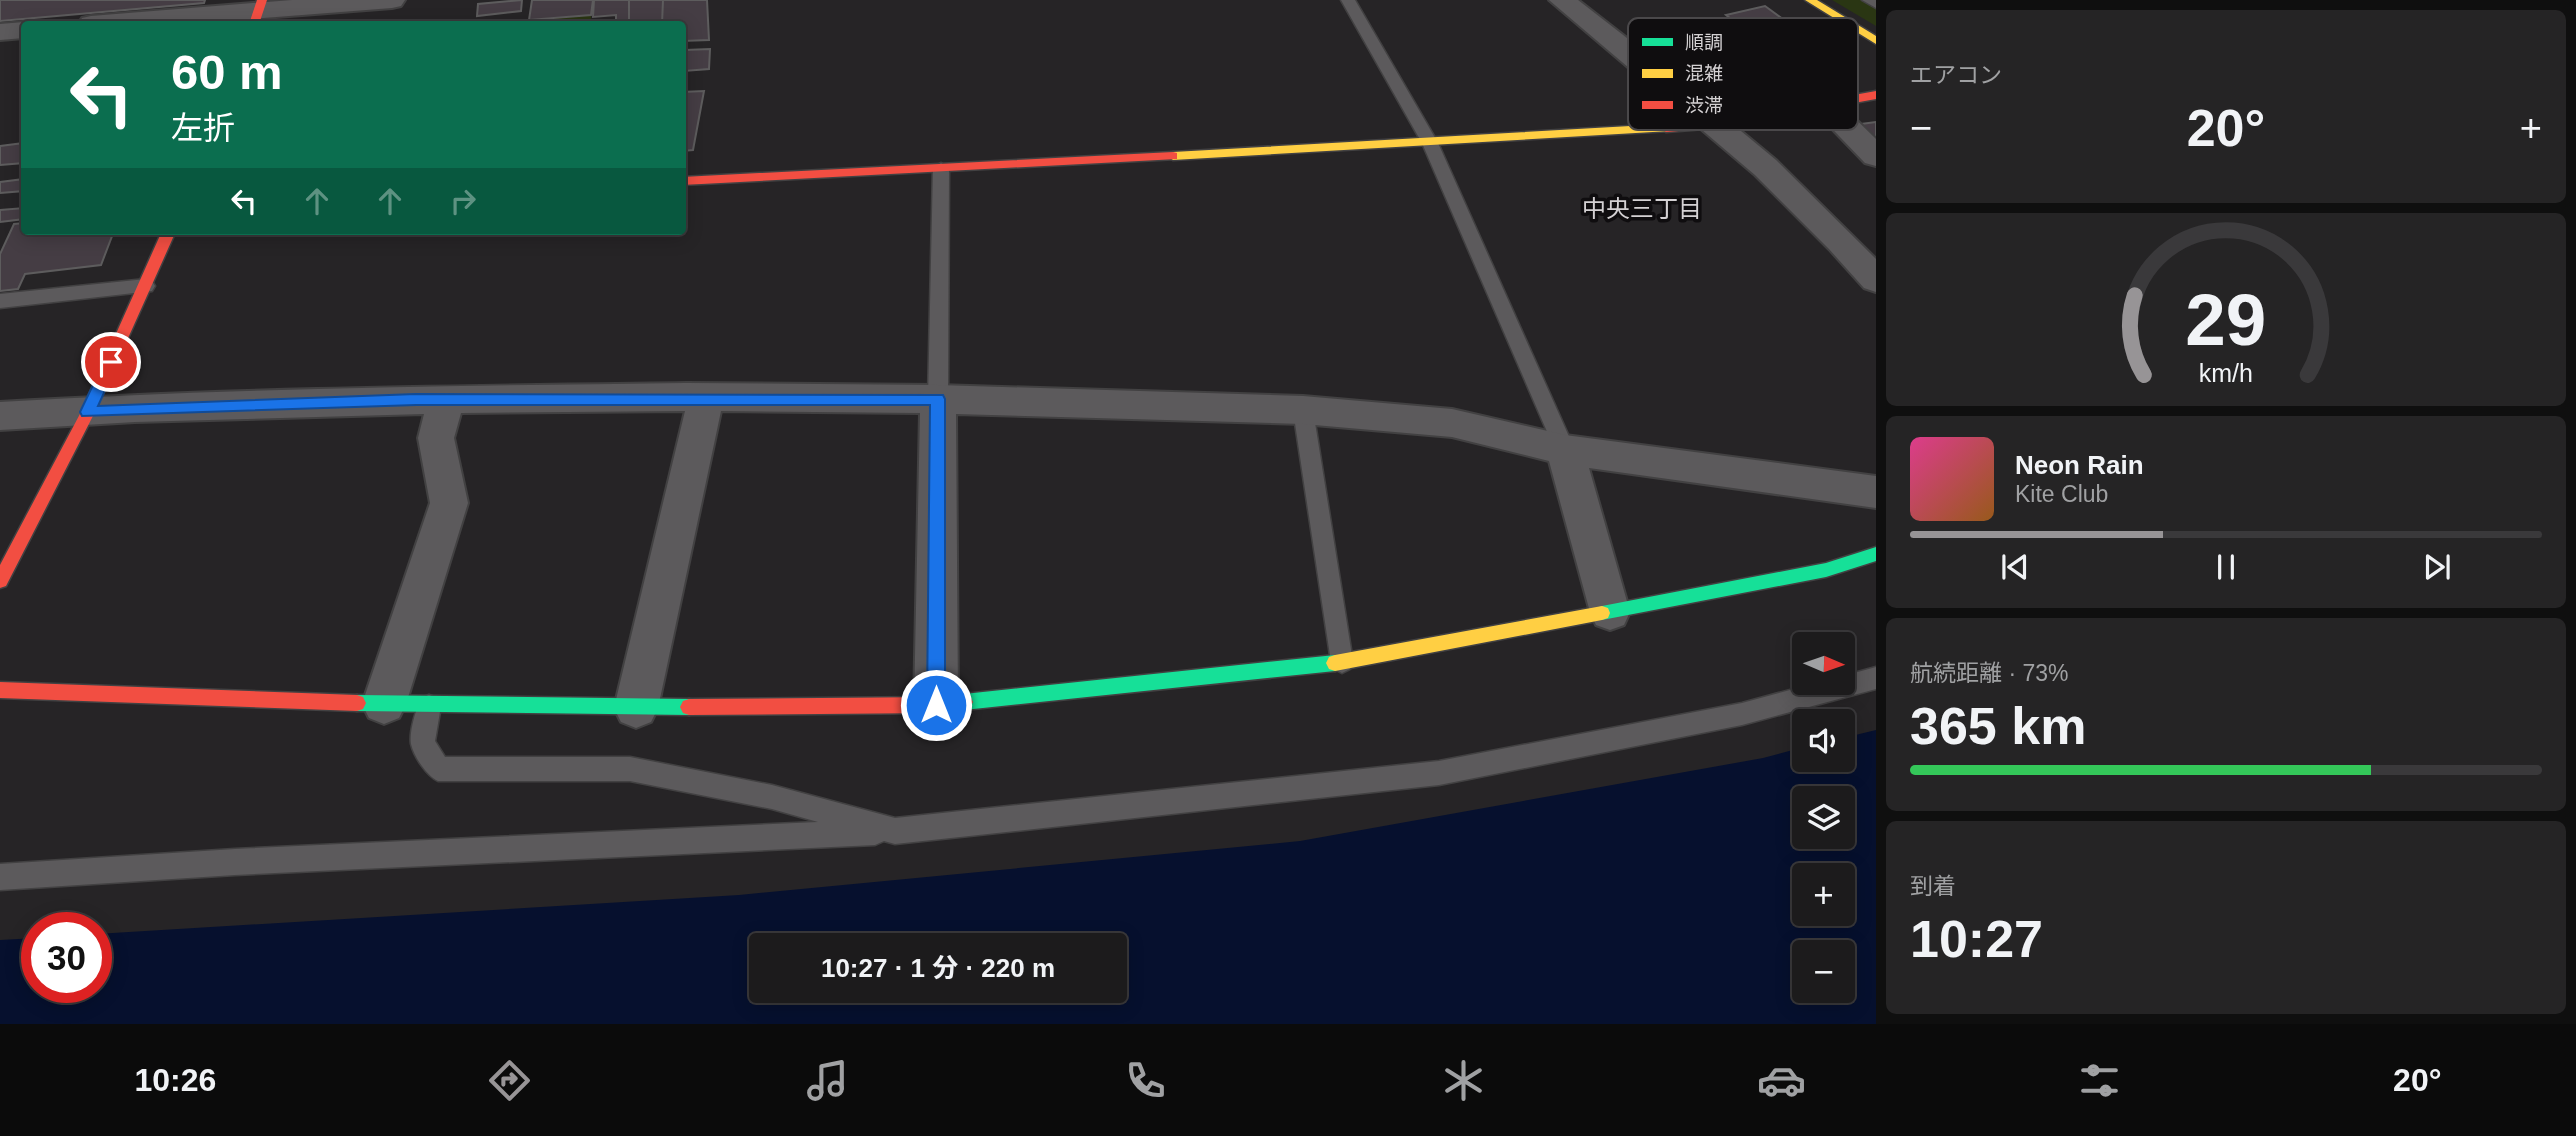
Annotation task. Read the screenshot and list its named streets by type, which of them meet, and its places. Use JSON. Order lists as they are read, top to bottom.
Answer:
{
  "districts": ["中央三丁目"],
  "legend": ["順調", "混雑", "渋滞"],
  "north": "right",
  "page": {
    "tile": [
      "エアコン",
      ["航続距離 · 73%", "365 km"],
      ["到着", "10:27"]
    ],
    "turn": ["60 m", "左折"],
    "heat": ["−", "20°", "+"],
    "song": ["Neon Rain", "Kite Club"],
    "map_buttons": ["+", "−"],
    "limit": "30",
    "trip": "10:27 · 1 分 · 220 m",
    "tabs": ["10:26", "20°"],
    "gauge": ["29", "km/h"]
  }
}
